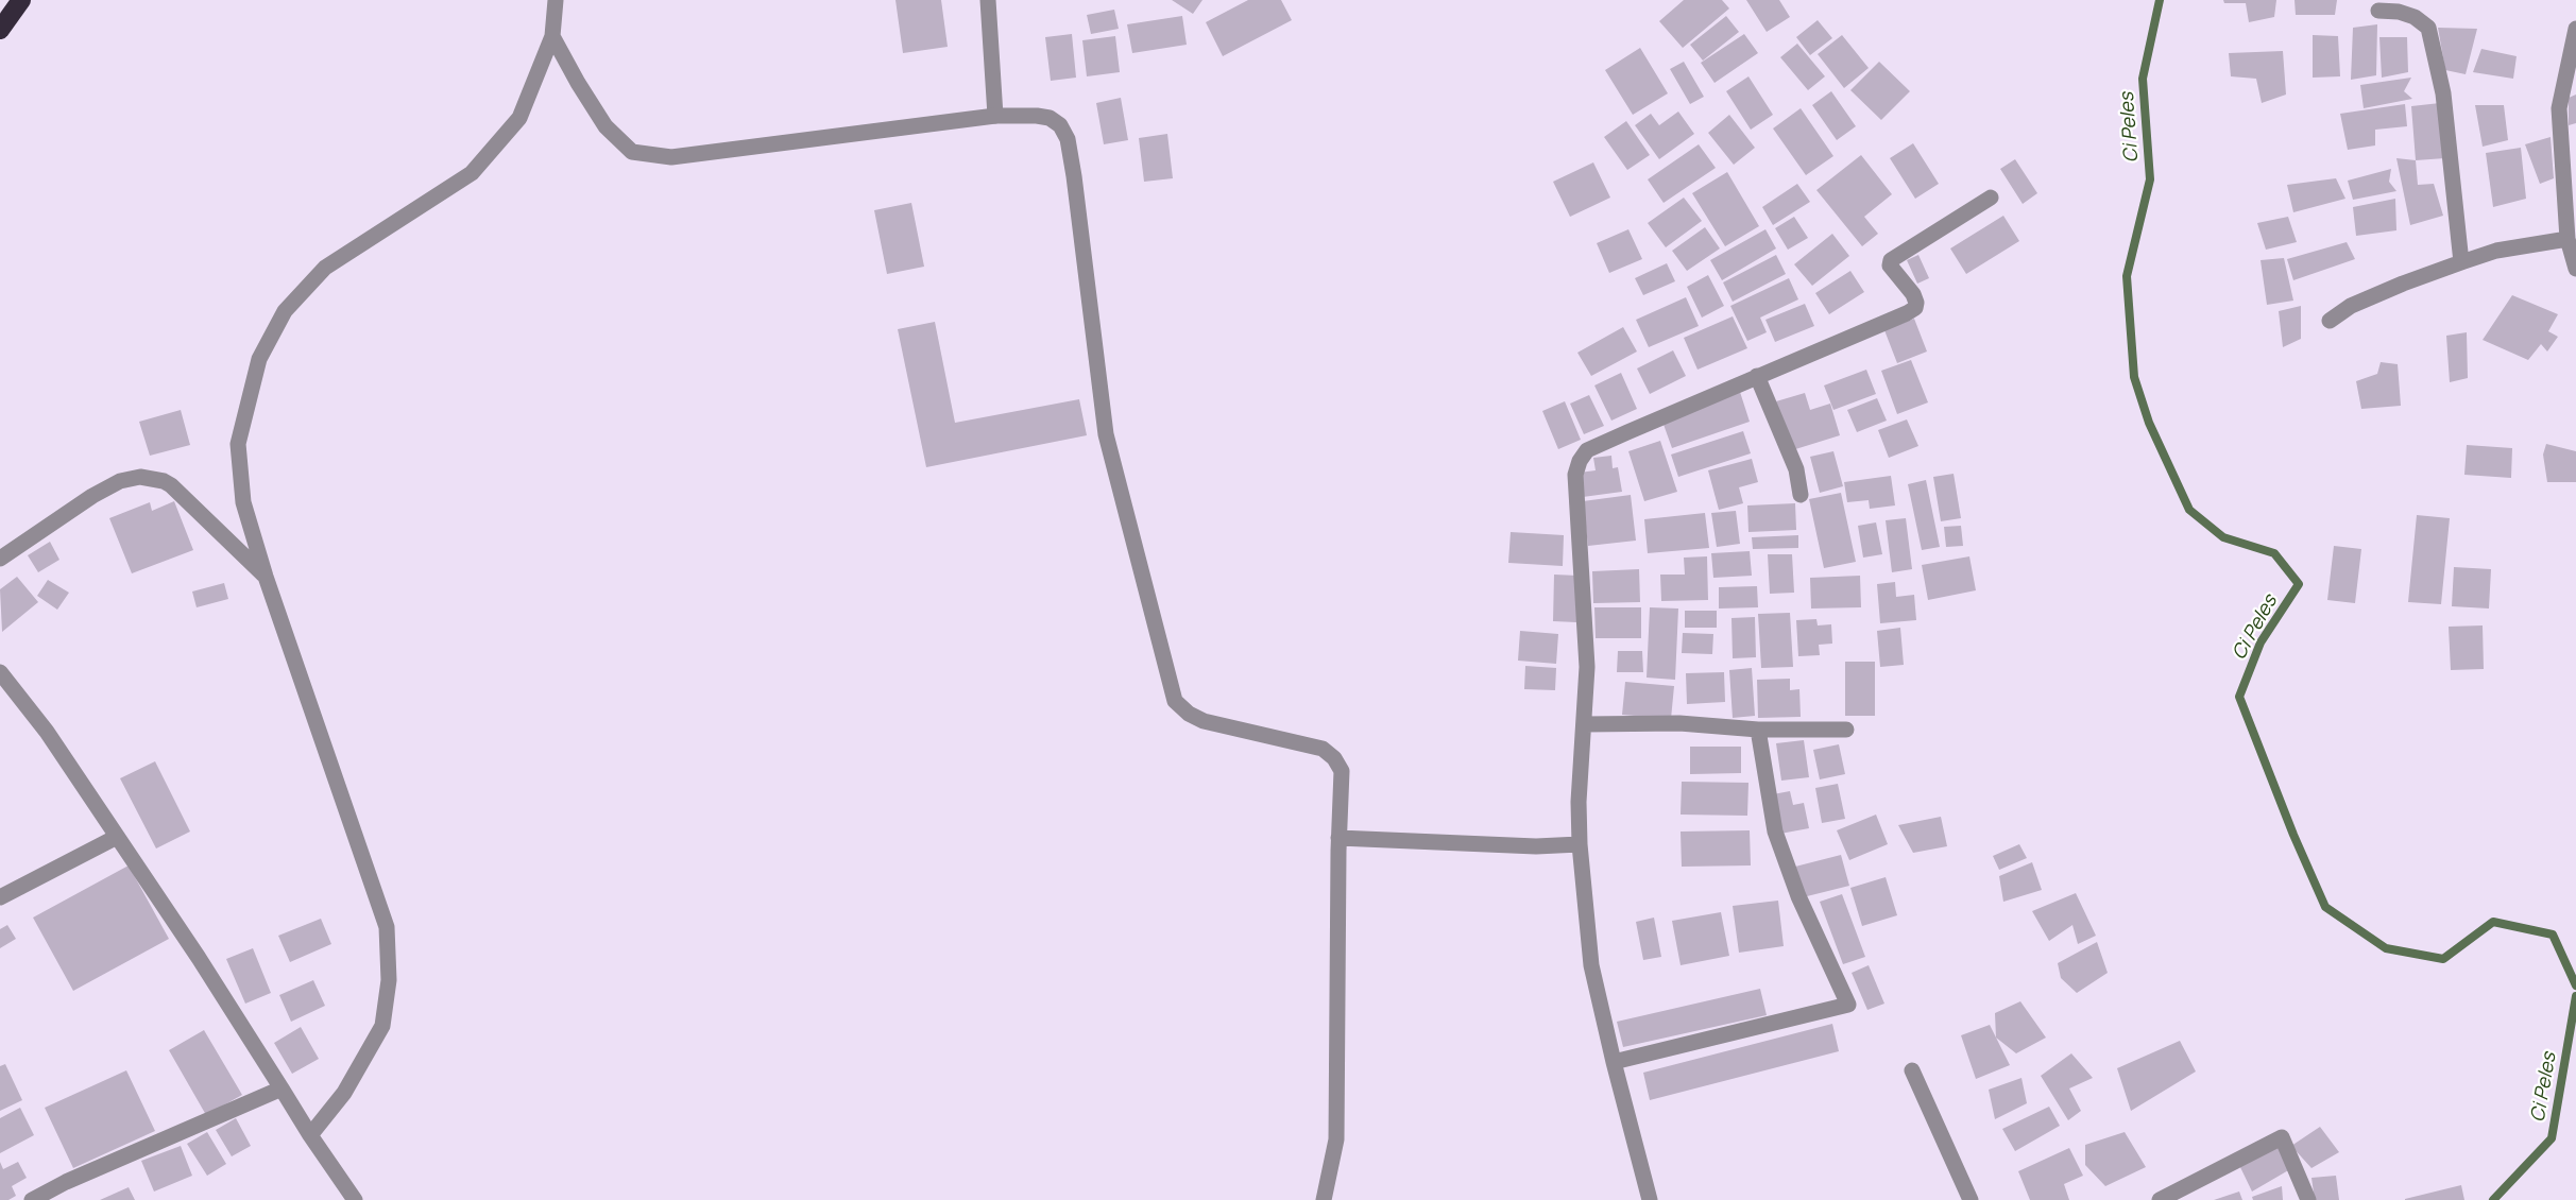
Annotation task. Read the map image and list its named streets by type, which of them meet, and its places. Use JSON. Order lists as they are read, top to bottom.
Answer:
{
  "water": ["Ci Peles"]
}
